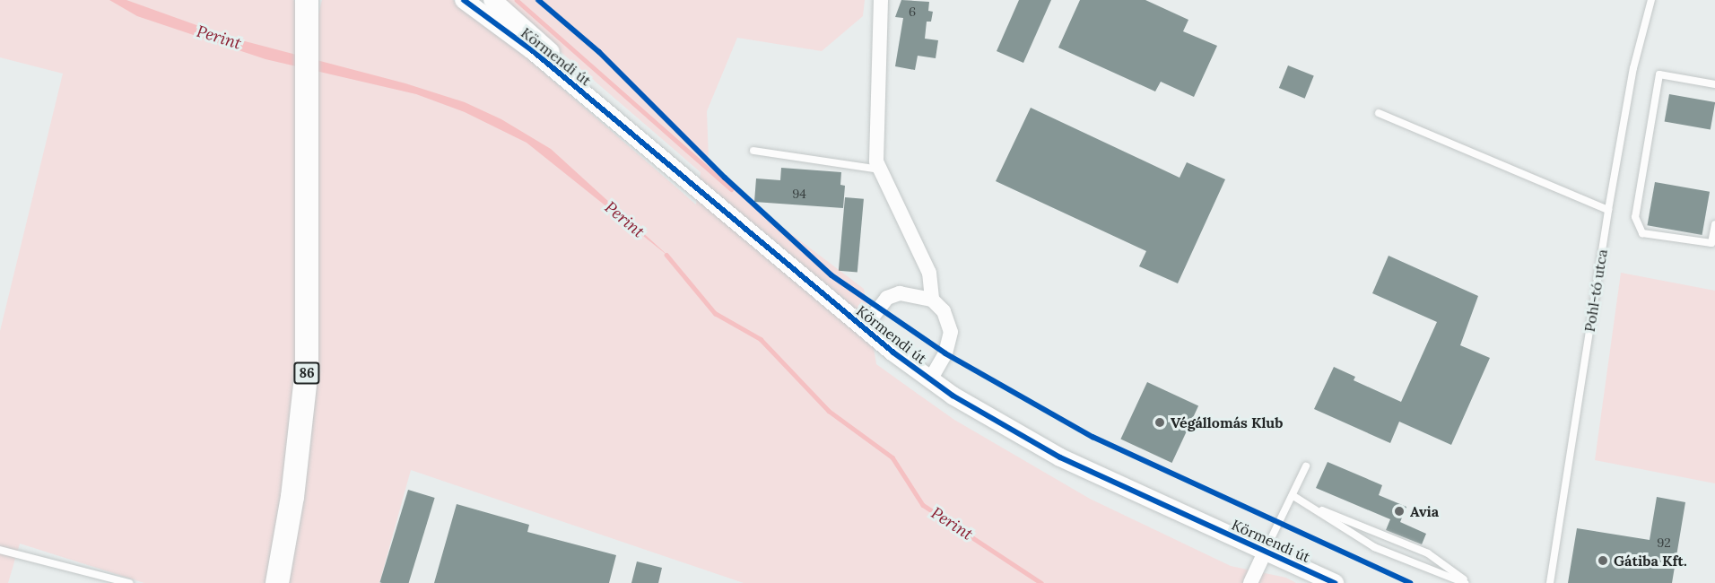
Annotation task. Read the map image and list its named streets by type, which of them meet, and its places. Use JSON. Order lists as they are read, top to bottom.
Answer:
{
  "streets": {
    "main road": ["86"],
    "street": ["Körmendi út"],
    "lane": ["Pohl-tó utca"]
  },
  "water": ["Perint"],
  "places": ["Végállomás Klub", "Avia", "Gátiba Kft."],
  "house_numbers": ["6", "94", "92"]
}
